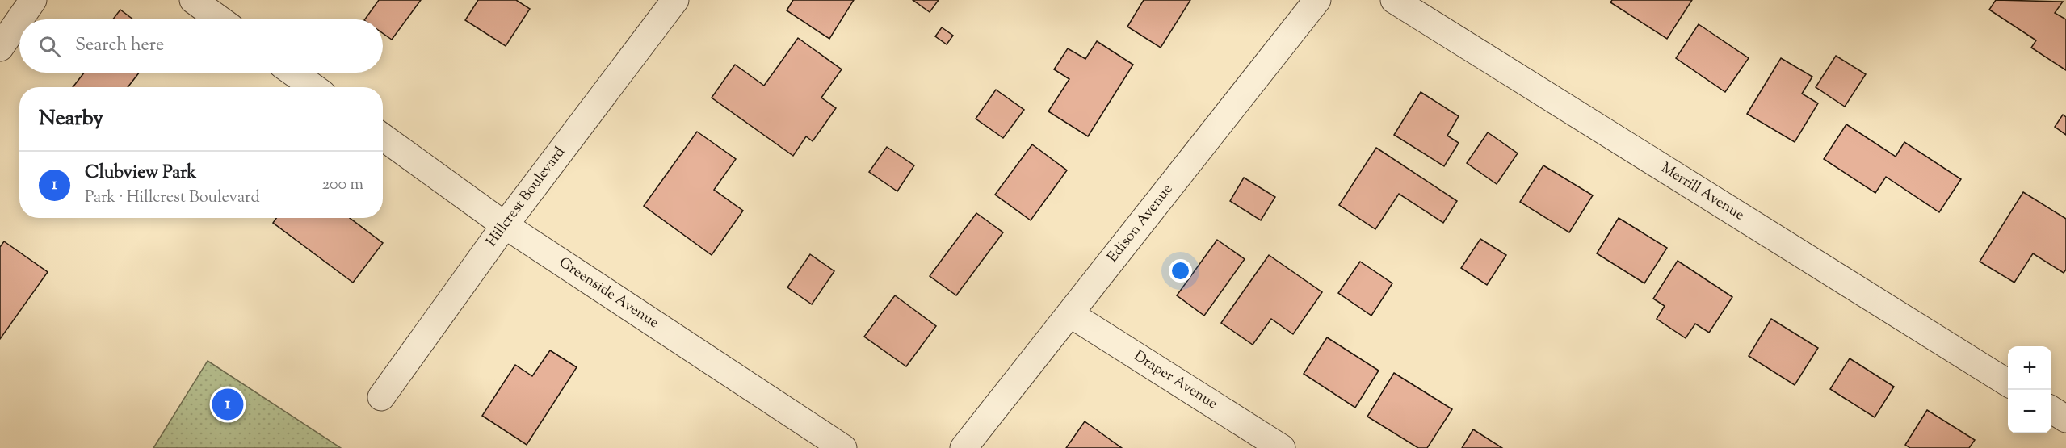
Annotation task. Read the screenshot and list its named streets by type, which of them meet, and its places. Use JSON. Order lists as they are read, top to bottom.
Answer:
{
  "streets": {
    "street": [
      "Merrill Avenue",
      "Hillcrest Boulevard",
      "Edison Avenue",
      "Greenside Avenue",
      "Draper Avenue"
    ]
  },
  "crossings": [
    ["Hillcrest Boulevard", "Greenside Avenue"],
    ["Edison Avenue", "Draper Avenue"]
  ],
  "page": {
    "search": "Search here",
    "heading": "Nearby",
    "list": [
      {
        "mark": "1",
        "name": "Clubview Park",
        "note": "Park · Hillcrest Boulevard",
        "value": "200 m"
      }
    ],
    "map_buttons": ["+", "−"],
    "pins": "1"
  }
}
